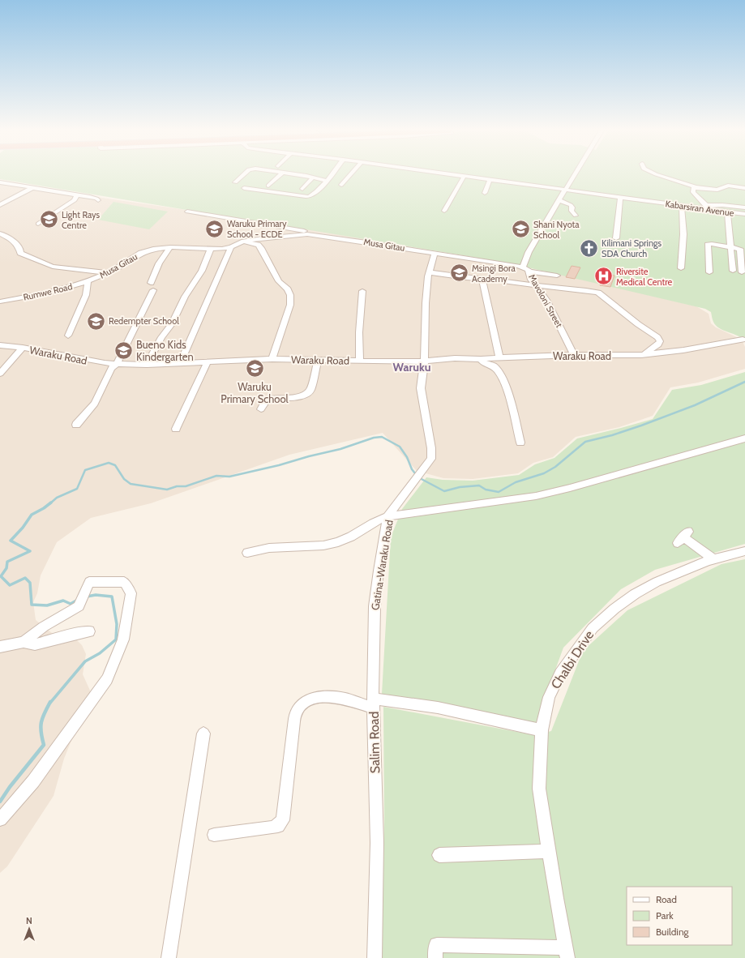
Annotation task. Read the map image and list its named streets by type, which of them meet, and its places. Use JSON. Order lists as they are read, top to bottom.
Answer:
{
  "streets": {
    "street": [
      "Kabarsiran Avenue",
      "Musa Gitau",
      "Rumwe Road",
      "Mavoloni Street",
      "Waraku Road",
      "Gatina-Waraku Road",
      "Chalbi Drive",
      "Salim Road"
    ]
  },
  "crossings": [
    ["Musa Gitau", "Rumwe Road"],
    ["Musa Gitau", "Mavoloni Street"],
    ["Musa Gitau", "Gatina-Waraku Road"],
    ["Mavoloni Street", "Waraku Road"],
    ["Waraku Road", "Gatina-Waraku Road"],
    ["Gatina-Waraku Road", "Salim Road"],
    ["Chalbi Drive", "Salim Road"]
  ],
  "districts": ["Waruku"],
  "places": {
    "school or university": [
      "Light Rays Centre",
      "Waruku Primary School - ECDE",
      "Shani Nyota School",
      "Msingi Bora Academy",
      "Redempter School",
      "Bueno Kids Kindergarten",
      "Waruku Primary School"
    ],
    "church": ["Kilimani Springs SDA Church"],
    "hospital": ["Riversite Medical Centre"]
  },
  "legend": ["Road", "Park", "Building"],
  "north": "top"
}
